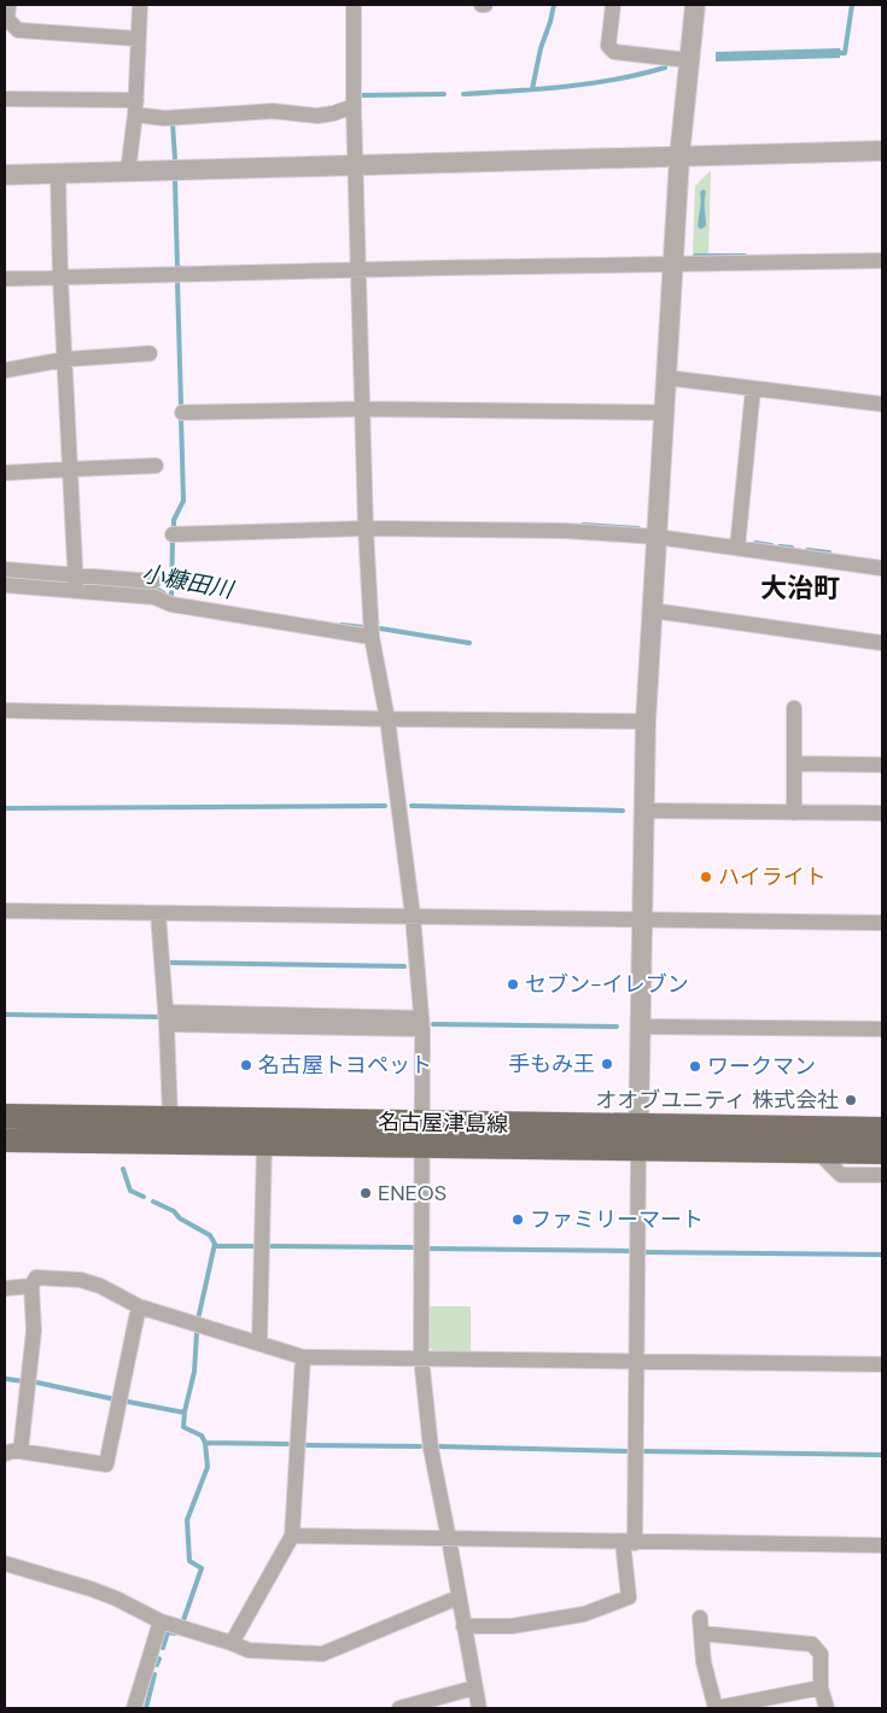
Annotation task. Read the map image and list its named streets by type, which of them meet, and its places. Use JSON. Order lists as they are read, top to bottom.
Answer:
{
  "streets": {
    "main road": ["名古屋津島線"]
  },
  "districts": ["大治町"],
  "water": ["小糠田川"],
  "places": [
    "ハイライト",
    "セブン-イレブン",
    "手もみ王",
    "名古屋トヨペット",
    "ワークマン",
    "オオブユニティ 株式会社",
    "ENEOS",
    "ファミリーマート"
  ]
}
